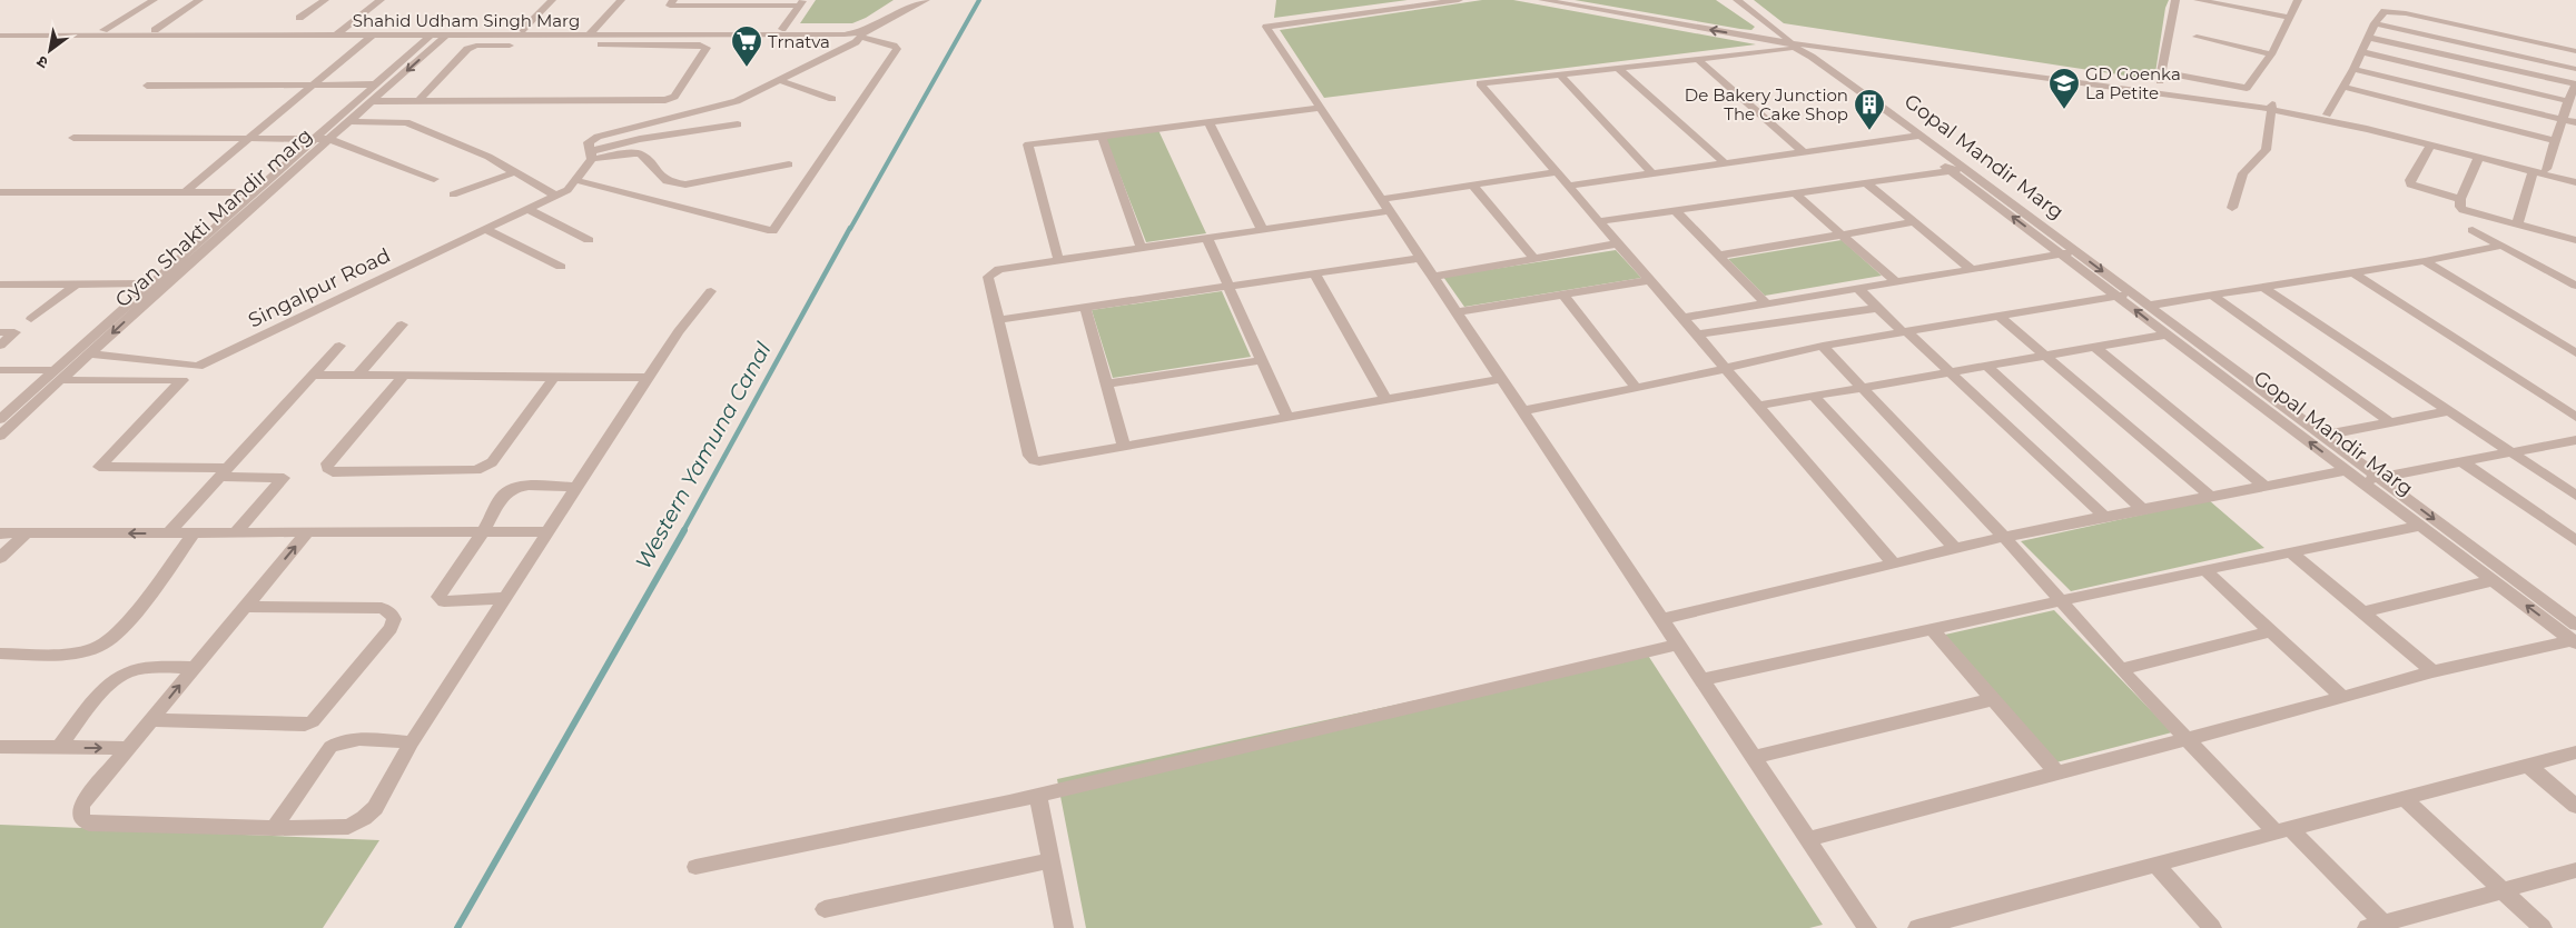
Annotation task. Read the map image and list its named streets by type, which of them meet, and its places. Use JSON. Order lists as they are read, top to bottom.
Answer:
{
  "streets": {
    "street": [
      "Shahid Udham Singh Marg",
      "Gopal Mandir Marg",
      "Gyan Shakti Mandir marg",
      "Singalpur Road"
    ]
  },
  "crossings": [
    ["Shahid Udham Singh Marg", "Gyan Shakti Mandir marg"],
    ["Gyan Shakti Mandir marg", "Singalpur Road"]
  ],
  "water": ["Western Yamuna Canal"],
  "places": {
    "supermarket": ["Trnatva"],
    "school or university": ["GD Goenka La Petite"],
    "building": ["De Bakery Junction The Cake Shop"]
  },
  "north": "bottom left"
}
